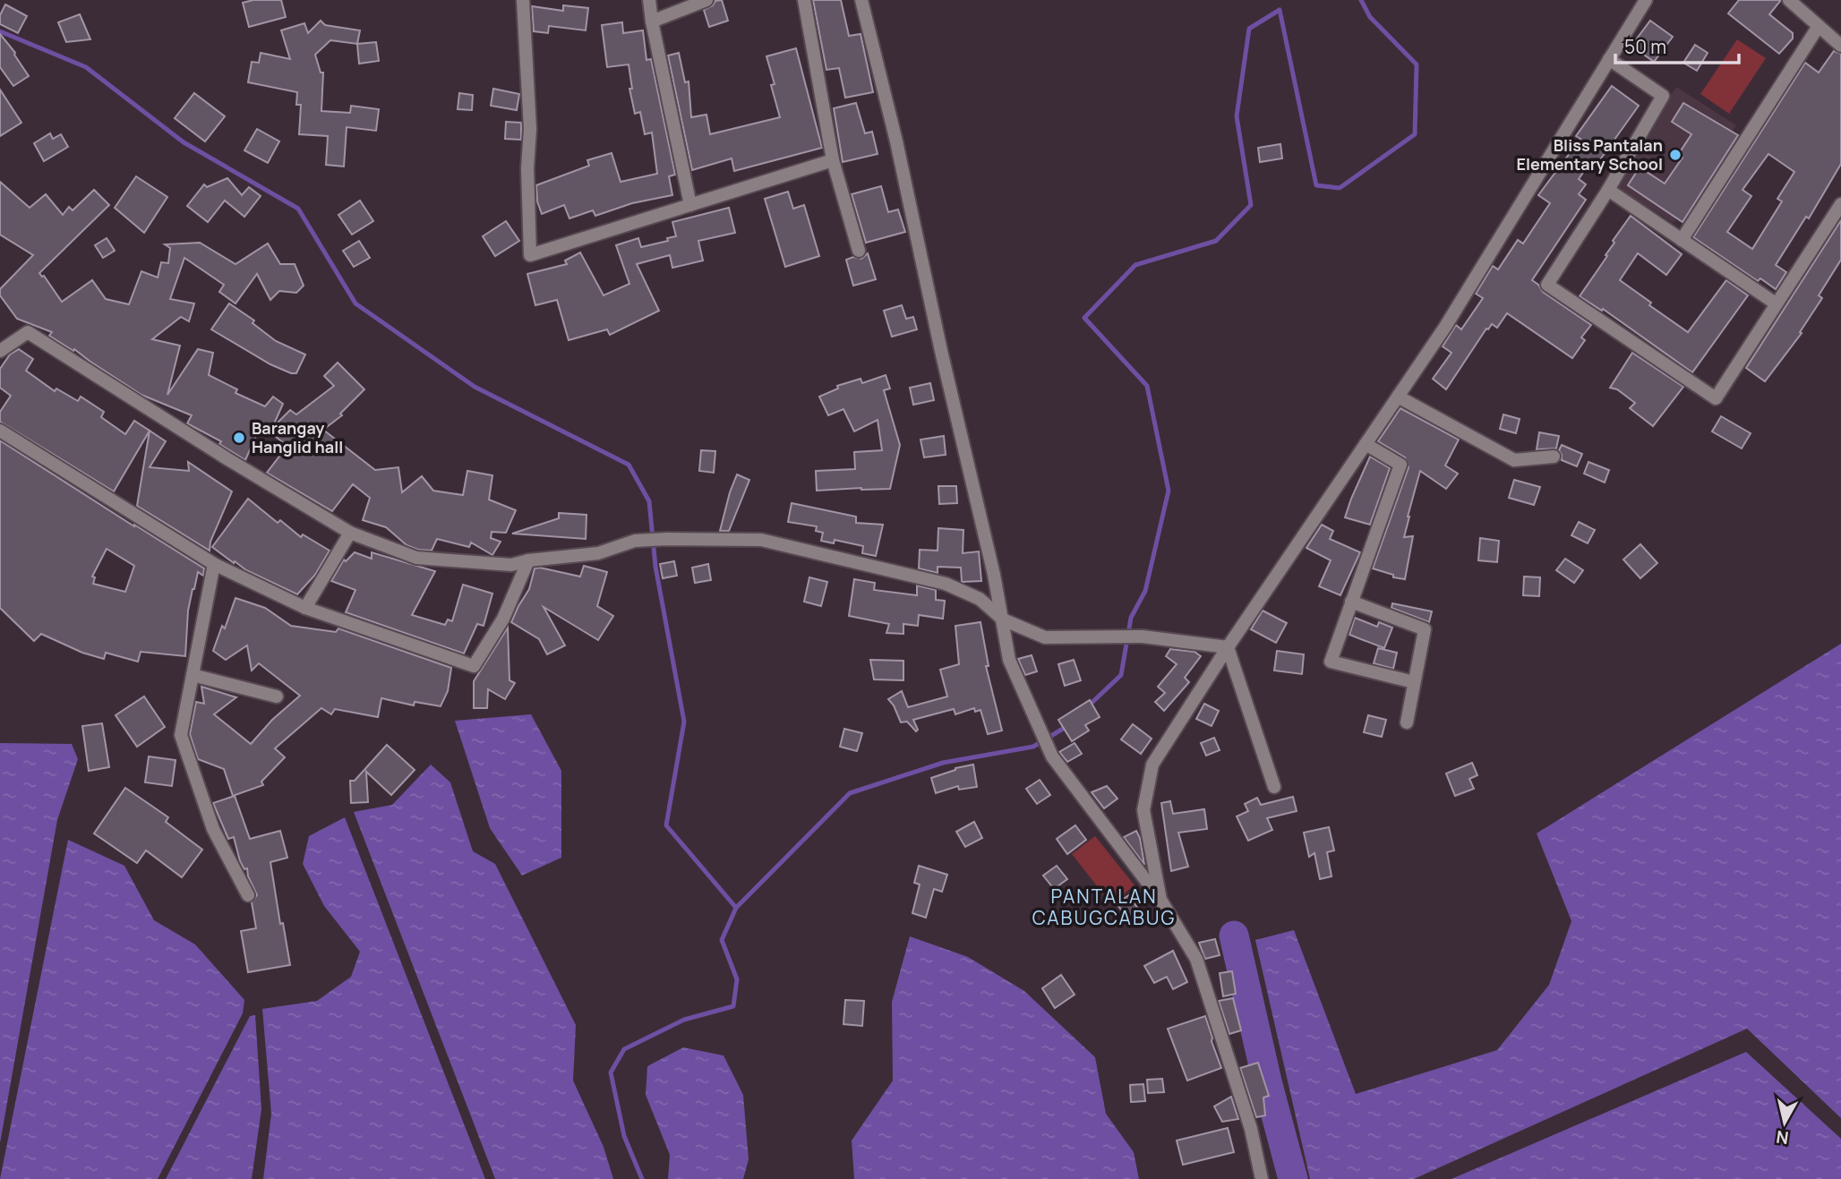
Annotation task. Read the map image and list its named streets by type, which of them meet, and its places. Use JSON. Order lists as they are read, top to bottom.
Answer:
{
  "districts": ["PANTALAN CABUGCABUG"],
  "places": ["Bliss Pantalan Elementary School", "Barangay Hanglid hall"],
  "scale_bar": "50 m",
  "north": "bottom"
}
